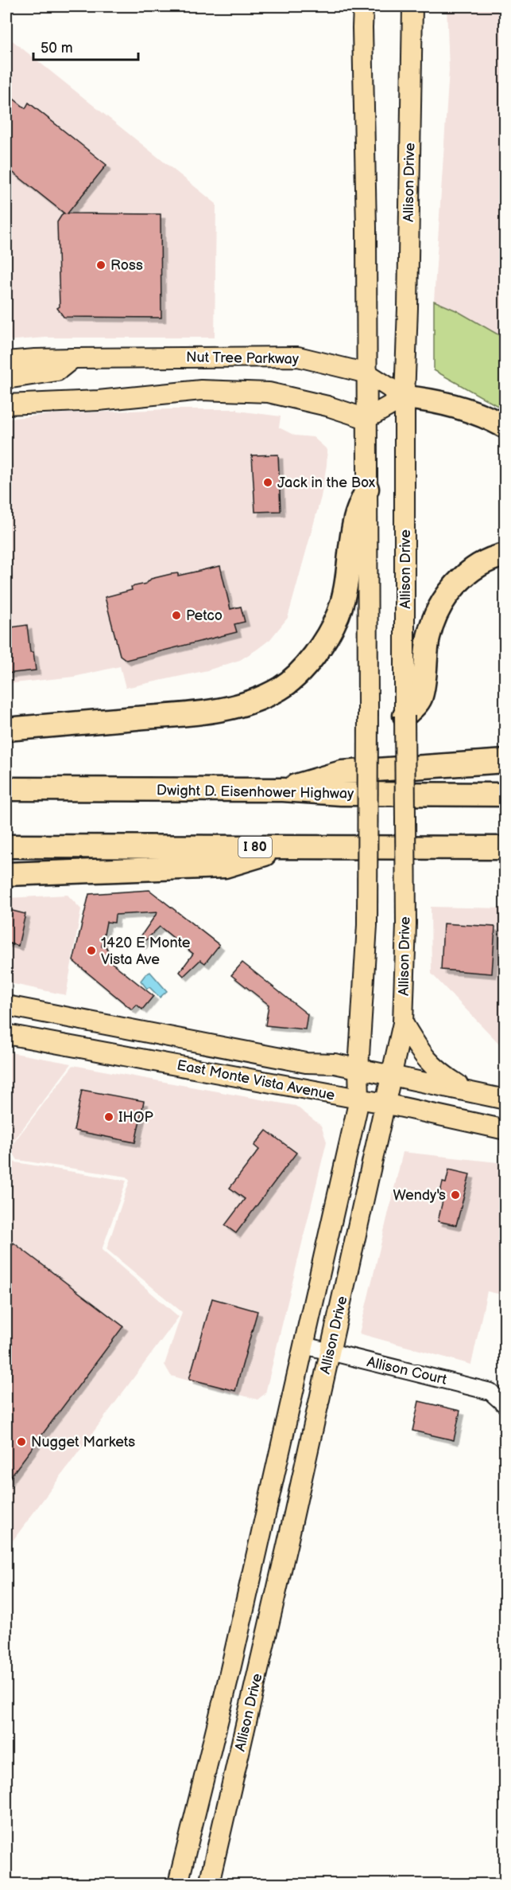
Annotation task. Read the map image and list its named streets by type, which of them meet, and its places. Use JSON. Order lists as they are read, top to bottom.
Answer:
{
  "streets": {
    "highway": ["Dwight D. Eisenhower Highway", "I 80"],
    "main road": ["Allison Drive", "Nut Tree Parkway", "East Monte Vista Avenue"],
    "street": ["Allison Court"]
  },
  "crossings": [
    ["Allison Drive", "Nut Tree Parkway"],
    ["Allison Drive", "East Monte Vista Avenue"],
    ["Allison Drive", "Allison Court"]
  ],
  "places": [
    "Ross",
    "Jack in the Box",
    "Petco",
    "1420 E Monte Vista Ave",
    "IHOP",
    "Wendy's",
    "Nugget Markets"
  ],
  "scale_bar": "50 m"
}
